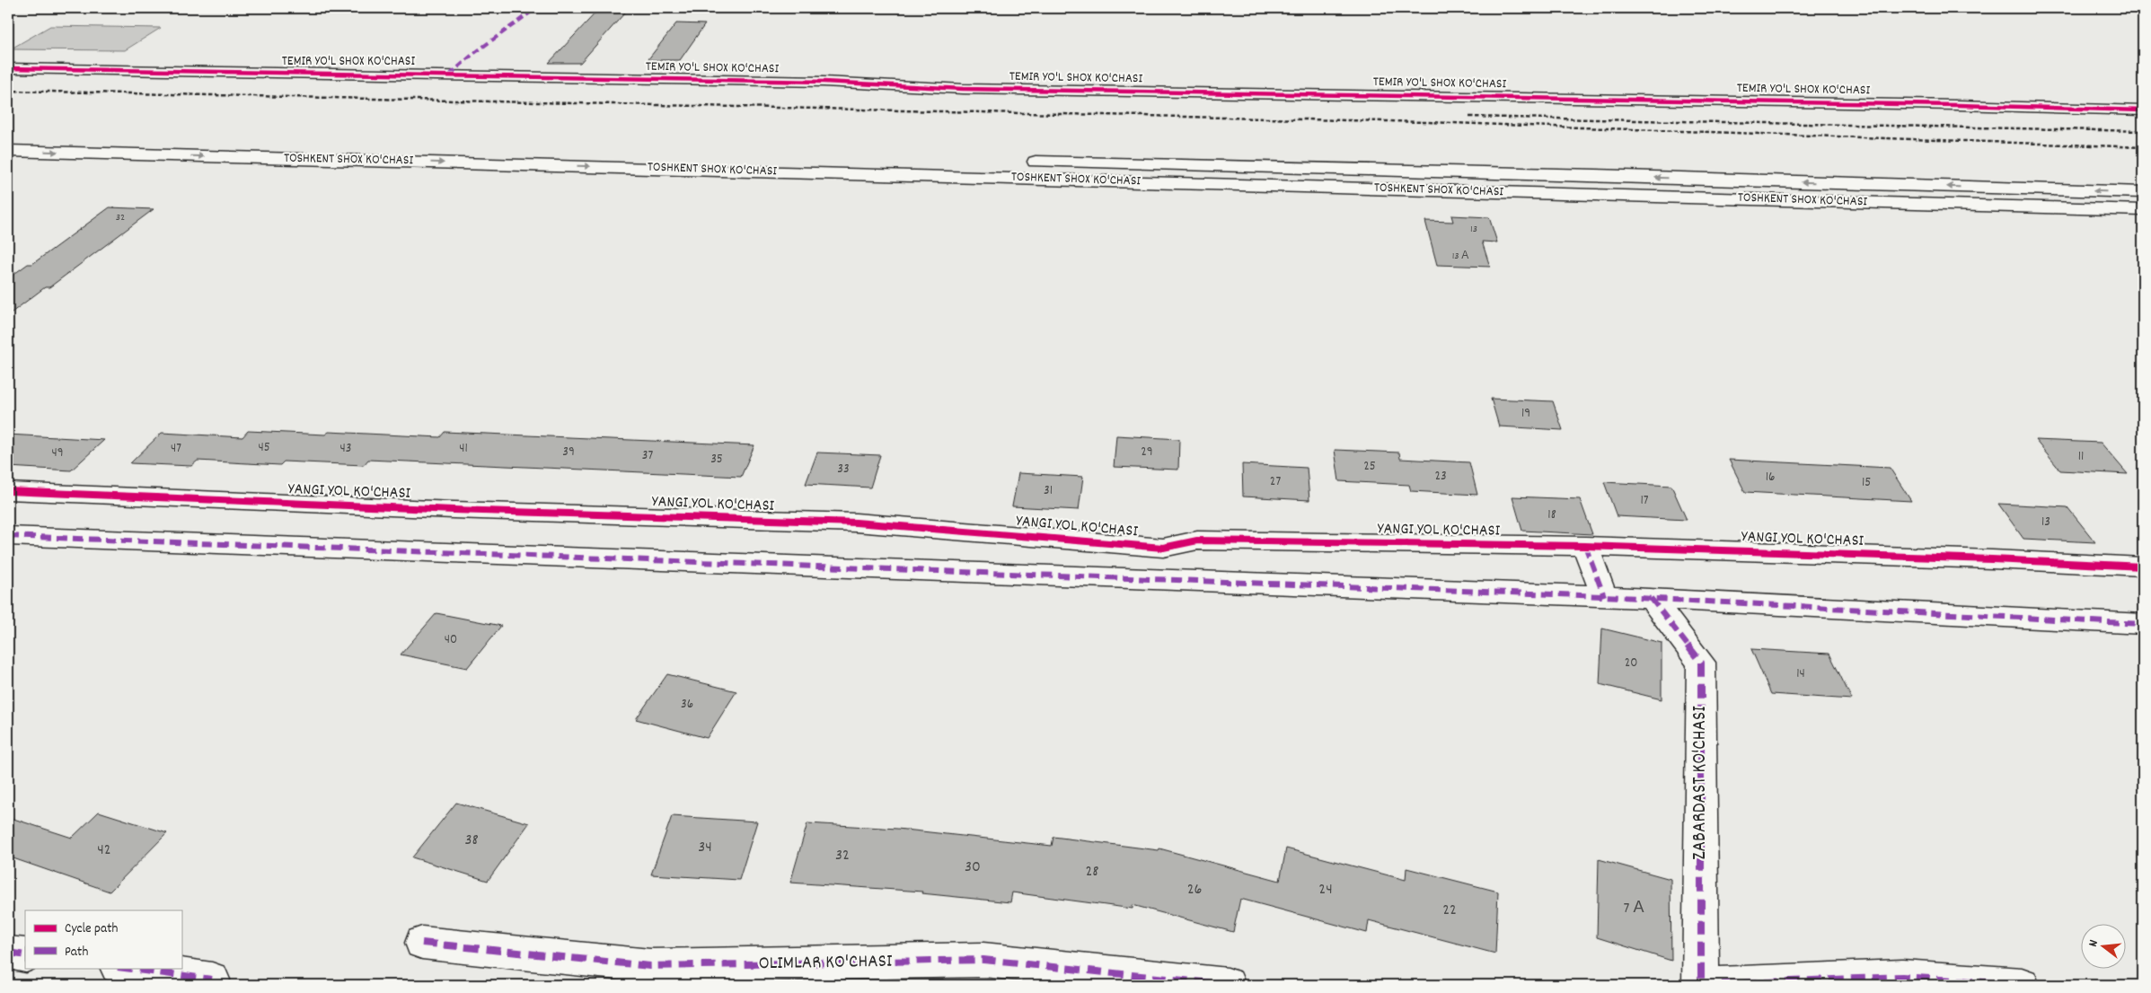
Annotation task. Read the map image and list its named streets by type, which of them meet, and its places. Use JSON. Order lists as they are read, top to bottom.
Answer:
{
  "streets": {
    "main road": [
      "TEMIR YO'L SHOX KO'CHASI",
      "TOSHKENT SHOX KO'CHASI",
      "YANGI YOL KO'CHASI",
      "ZABARDAST KO'CHASI",
      "OLIMLAR KO'CHASI"
    ]
  },
  "house_numbers": [
    "32",
    "13",
    "13 А",
    "19",
    "45",
    "47",
    "43",
    "41",
    "39",
    "29",
    "49",
    "37",
    "11",
    "35",
    "25",
    "33",
    "23",
    "16",
    "27",
    "15",
    "31",
    "17",
    "18",
    "13",
    "40",
    "20",
    "14",
    "36",
    "38",
    "34",
    "42",
    "32",
    "30",
    "28",
    "26",
    "24",
    "7 А",
    "22"
  ],
  "legend": ["Cycle path", "Path"],
  "north": "left"
}
